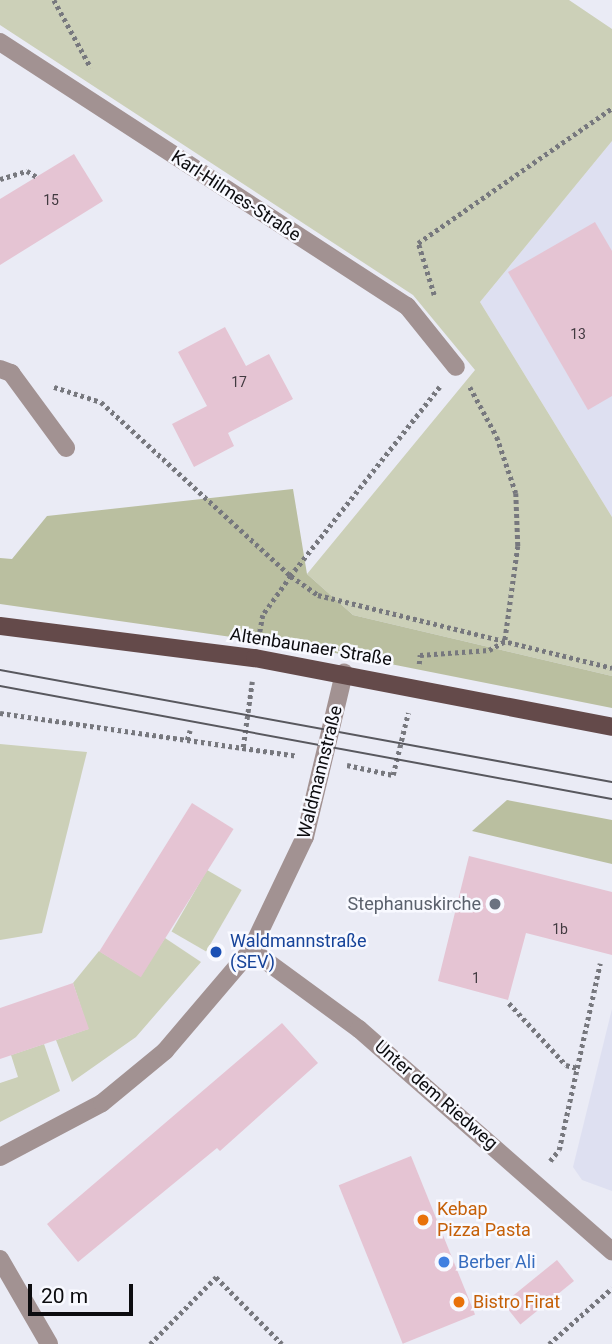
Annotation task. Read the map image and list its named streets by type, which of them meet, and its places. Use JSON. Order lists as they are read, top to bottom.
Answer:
{
  "streets": {
    "main road": ["Altenbaunaer Straße"],
    "street": ["Karl-Hilmes-Straße", "Waldmannstraße", "Unter dem Riedweg"]
  },
  "crossings": [
    ["Altenbaunaer Straße", "Waldmannstraße"],
    ["Waldmannstraße", "Unter dem Riedweg"]
  ],
  "places": [
    "Stephanuskirche",
    "Waldmannstraße (SEV)",
    "Kebap Pizza Pasta",
    "Berber Ali",
    "Bistro Firat"
  ],
  "house_numbers": [
    "15",
    "13",
    "17",
    "1b",
    "1"
  ],
  "scale_bar": "20 m"
}
